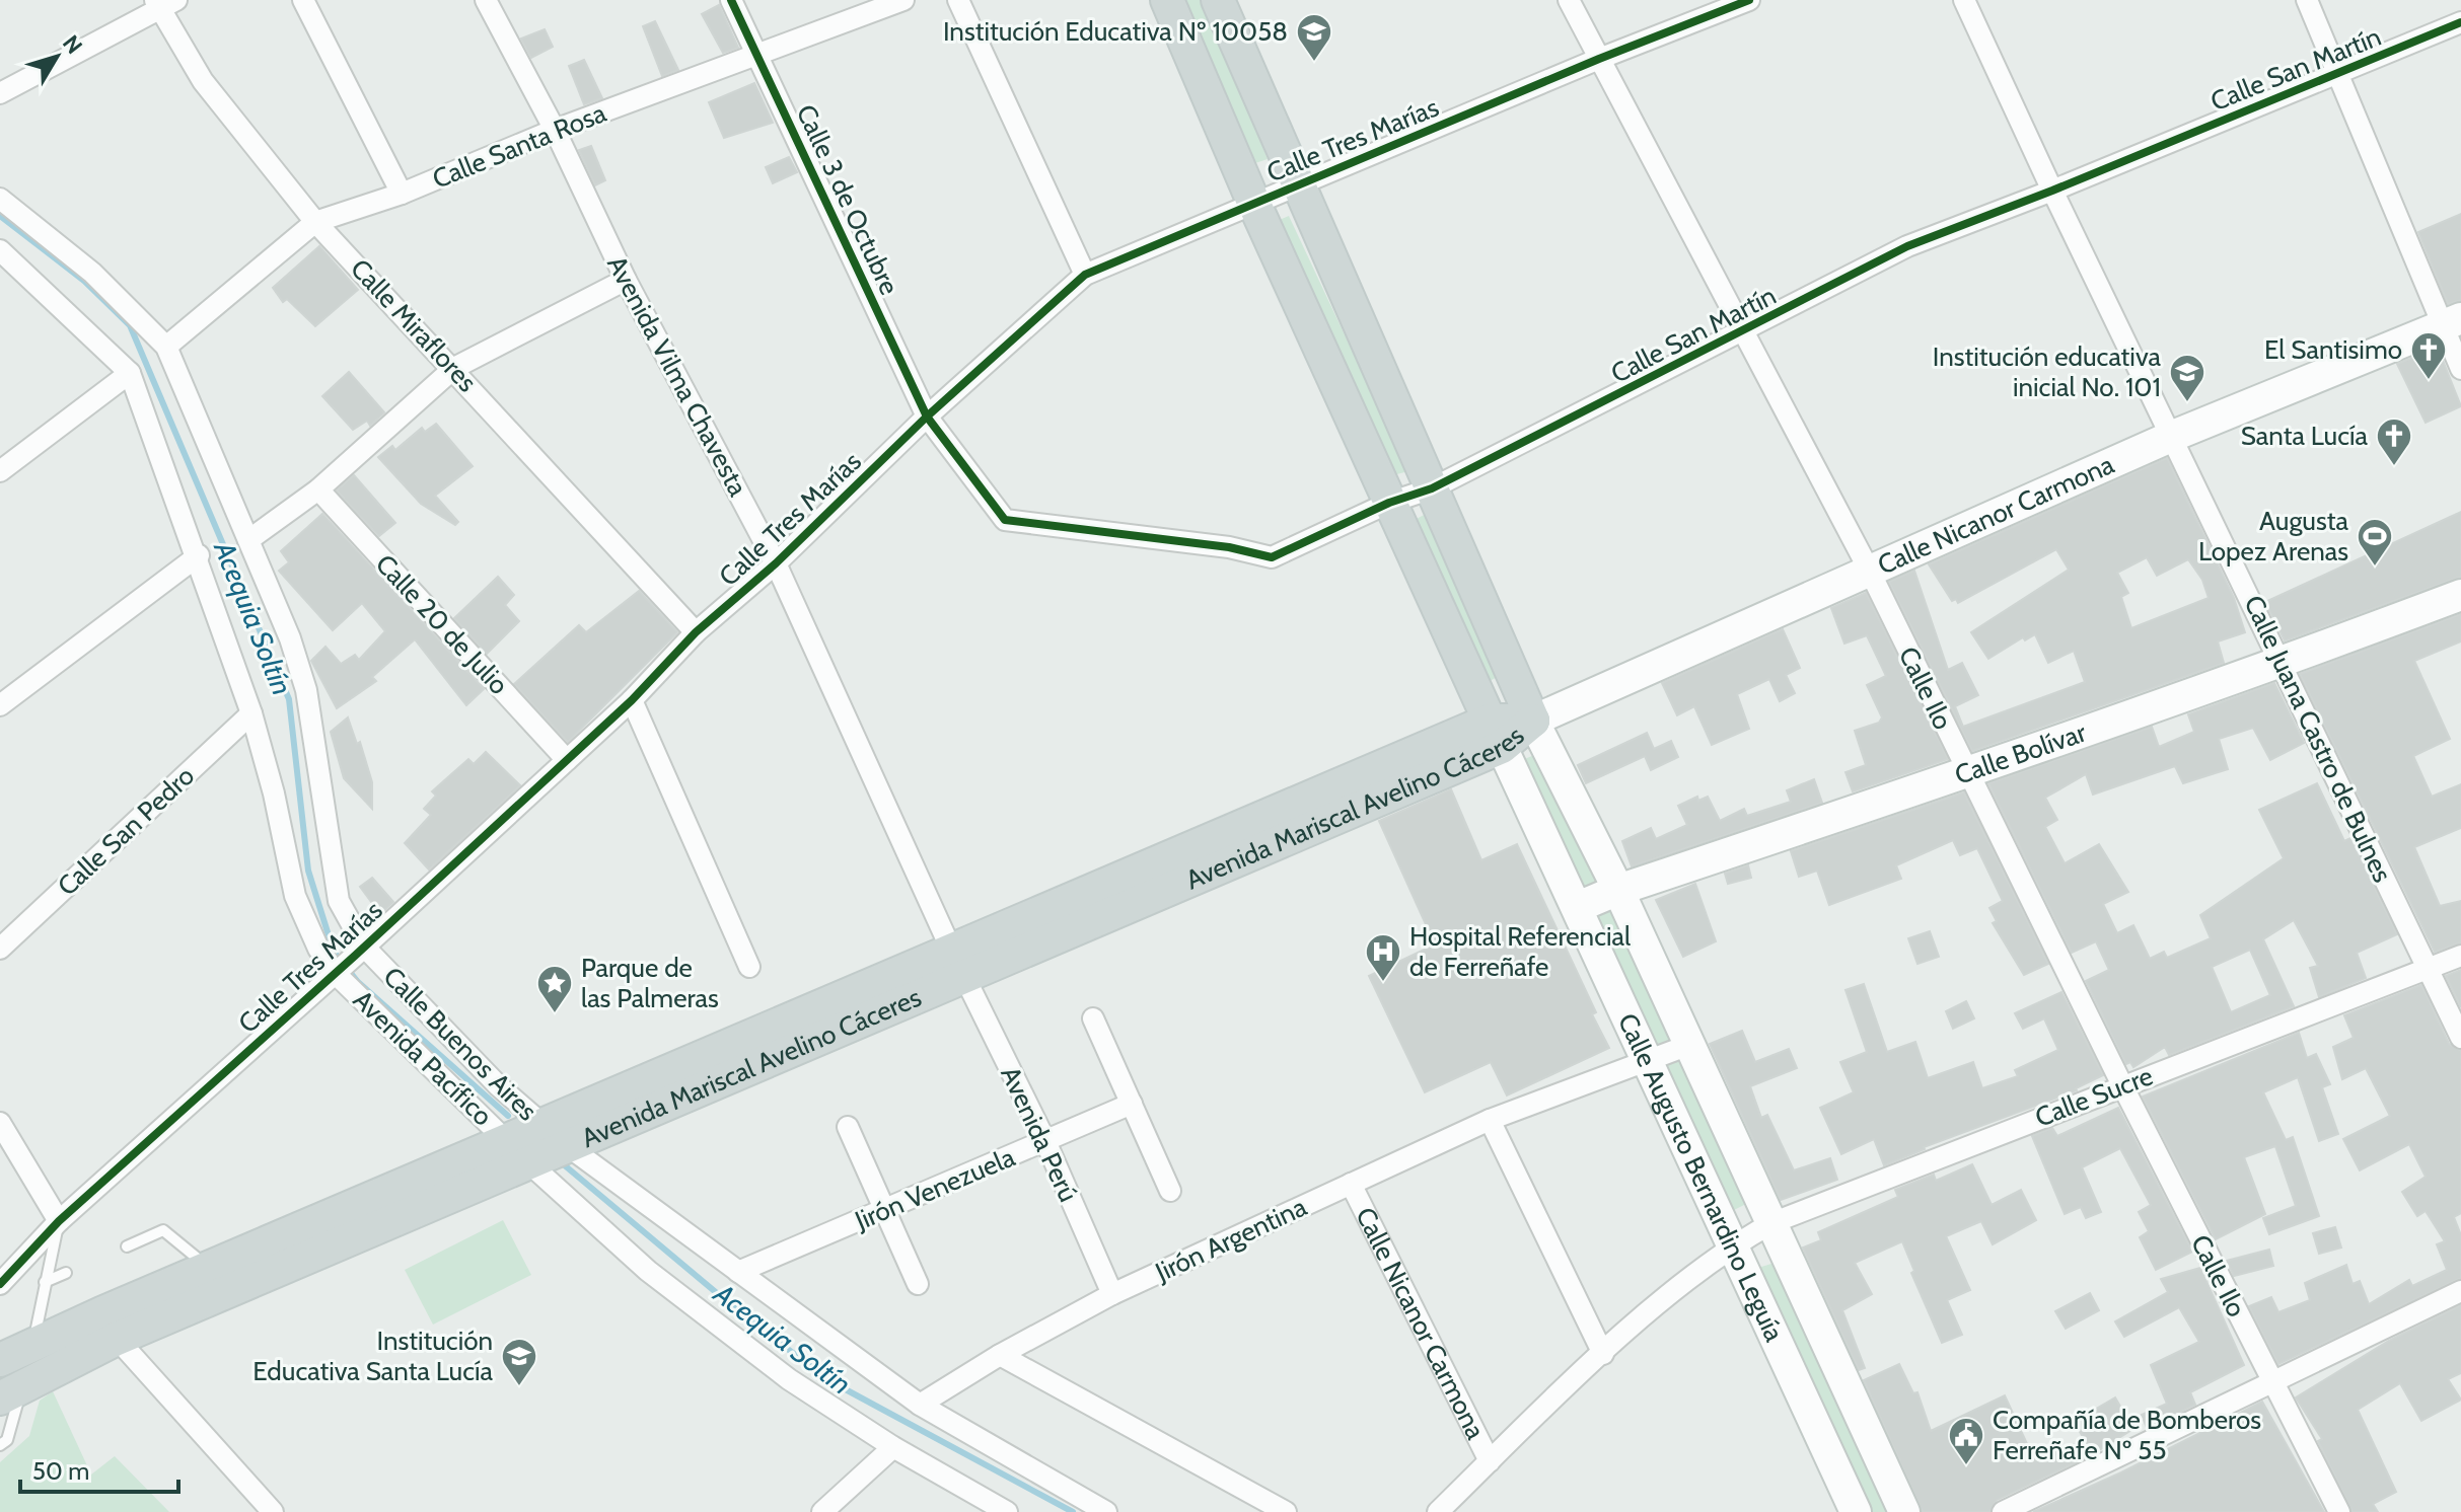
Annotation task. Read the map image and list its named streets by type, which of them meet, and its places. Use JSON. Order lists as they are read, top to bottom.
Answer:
{
  "streets": {
    "main road": ["Avenida Mariscal Avelino Cáceres", "Calle Augusto Bernardino Leguía"],
    "street": [
      "Calle San Martín",
      "Calle Tres Marías",
      "Calle Santa Rosa",
      "Calle 3 de Octubre",
      "Calle Miraflores",
      "Avenida Vilma Chavesta",
      "Calle Nicanor Carmona",
      "Calle 20 de Julio",
      "Calle Ilo",
      "Calle Juana Castro de Bulnes",
      "Calle Bolívar",
      "Calle San Pedro",
      "Calle Buenos Aires",
      "Avenida Pacífico",
      "Calle Sucre",
      "Avenida Perú",
      "Jirón Venezuela",
      "Jirón Argentina"
    ]
  },
  "crossings": [
    ["Calle San Martín", "Calle Tres Marías"],
    ["Calle San Martín", "Calle 3 de Octubre"],
    ["Calle San Martín", "Calle Ilo"],
    ["Calle San Martín", "Calle Juana Castro de Bulnes"],
    ["Calle San Martín", "Calle Augusto Bernardino Leguía"],
    ["Calle Tres Marías", "Calle 3 de Octubre"],
    ["Calle Tres Marías", "Calle Miraflores"],
    ["Calle Tres Marías", "Avenida Vilma Chavesta"],
    ["Calle Tres Marías", "Calle 20 de Julio"],
    ["Calle Tres Marías", "Calle Ilo"],
    ["Calle Tres Marías", "Calle Buenos Aires"],
    ["Calle Tres Marías", "Avenida Pacífico"],
    ["Calle Tres Marías", "Calle Augusto Bernardino Leguía"],
    ["Calle Santa Rosa", "Calle 3 de Octubre"],
    ["Calle Santa Rosa", "Calle Miraflores"],
    ["Calle Santa Rosa", "Avenida Vilma Chavesta"],
    ["Calle Santa Rosa", "Calle Buenos Aires"],
    ["Avenida Vilma Chavesta", "Avenida Mariscal Avelino Cáceres"],
    ["Avenida Vilma Chavesta", "Avenida Perú"],
    ["Calle Nicanor Carmona", "Calle Ilo"],
    ["Calle Nicanor Carmona", "Calle Juana Castro de Bulnes"],
    ["Calle Nicanor Carmona", "Avenida Mariscal Avelino Cáceres"],
    ["Calle Nicanor Carmona", "Calle Sucre"],
    ["Calle Nicanor Carmona", "Calle Augusto Bernardino Leguía"],
    ["Calle Nicanor Carmona", "Jirón Argentina"],
    ["Calle Ilo", "Calle Bolívar"],
    ["Calle Ilo", "Calle Sucre"],
    ["Calle Juana Castro de Bulnes", "Calle Bolívar"],
    ["Calle Juana Castro de Bulnes", "Calle Sucre"],
    ["Calle Bolívar", "Calle Augusto Bernardino Leguía"],
    ["Avenida Mariscal Avelino Cáceres", "Calle Buenos Aires"],
    ["Avenida Mariscal Avelino Cáceres", "Avenida Pacífico"],
    ["Avenida Mariscal Avelino Cáceres", "Avenida Perú"],
    ["Avenida Mariscal Avelino Cáceres", "Calle Augusto Bernardino Leguía"],
    ["Calle San Pedro", "Avenida Pacífico"],
    ["Calle Buenos Aires", "Avenida Pacífico"],
    ["Calle Buenos Aires", "Jirón Venezuela"],
    ["Calle Buenos Aires", "Jirón Argentina"],
    ["Calle Sucre", "Calle Augusto Bernardino Leguía"],
    ["Avenida Perú", "Jirón Venezuela"],
    ["Avenida Perú", "Jirón Argentina"],
    ["Calle Augusto Bernardino Leguía", "Jirón Argentina"]
  ],
  "water": ["Acequia Soltín"],
  "places": {
    "school or university": ["Institución Educativa Nº 10058", "Institución educativa inicial No. 101", "Institución Educativa Santa Lucía"],
    "church": ["El Santisimo", "Santa Lucía"],
    "sports": ["Augusta Lopez Arenas"],
    "hospital": ["Hospital Referencial de Ferreñafe"],
    "place": ["Parque de las Palmeras"],
    "public building": ["Compañía de Bomberos Ferreñafe Nº 55"]
  },
  "scale_bar": "50 m",
  "north": "top right"
}
